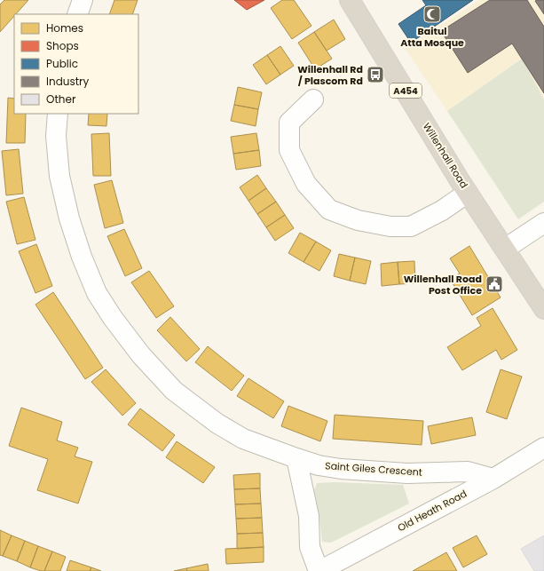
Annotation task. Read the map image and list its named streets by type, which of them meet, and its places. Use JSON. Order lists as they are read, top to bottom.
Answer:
{
  "streets": {
    "highway": ["A454", "Willenhall Road"],
    "street": ["Saint Giles Crescent", "Old Heath Road"]
  },
  "crossings": [
    ["Saint Giles Crescent", "Old Heath Road"]
  ],
  "places": {
    "mosque": ["Baitul Atta Mosque"],
    "bus stop": ["Willenhall Rd / Plascom Rd"],
    "public building": ["Willenhall Road Post Office"]
  },
  "legend": [
    "Homes",
    "Shops",
    "Public",
    "Industry",
    "Other"
  ]
}
